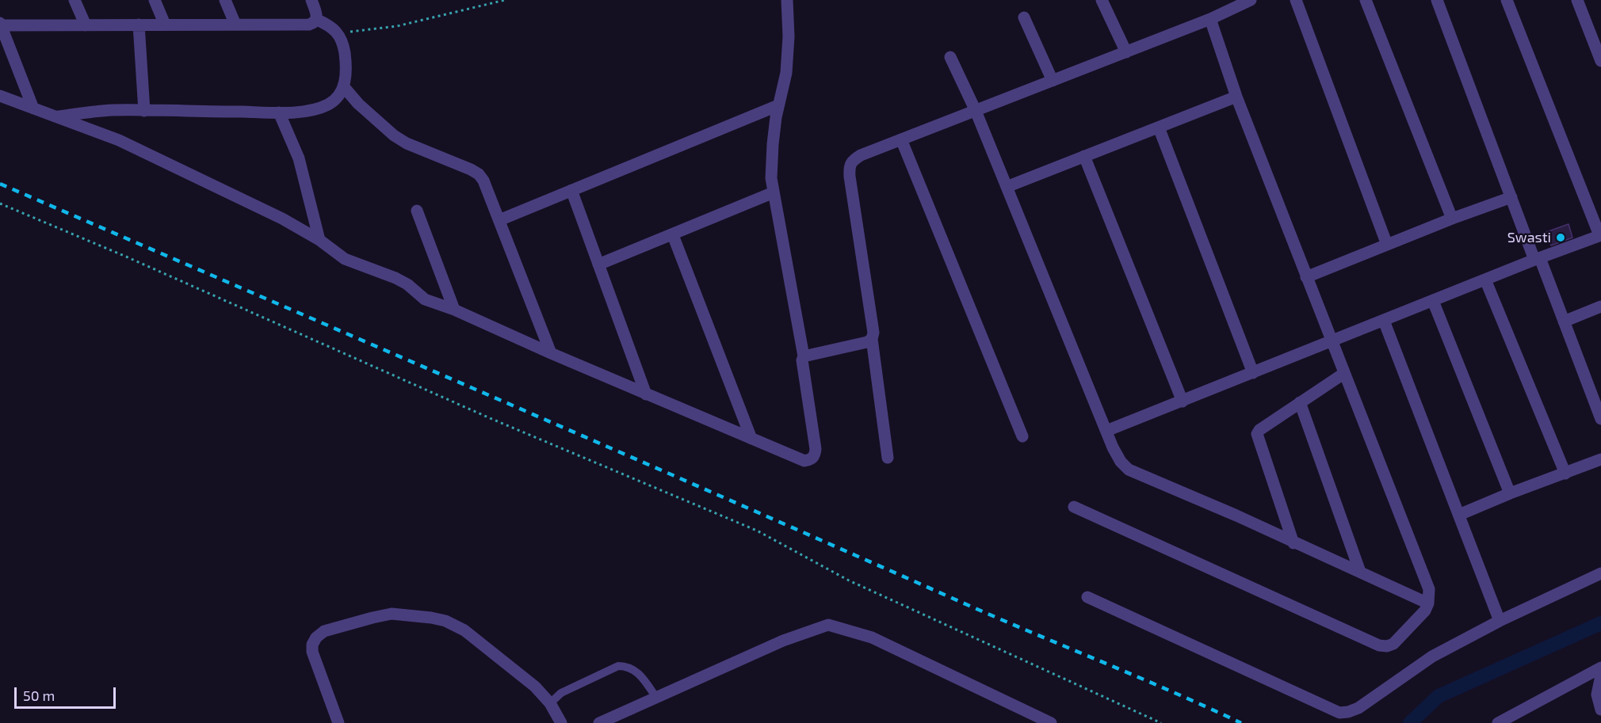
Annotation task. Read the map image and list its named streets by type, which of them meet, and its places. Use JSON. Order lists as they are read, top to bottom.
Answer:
{
  "places": ["Swasti"],
  "scale_bar": "50 m"
}
